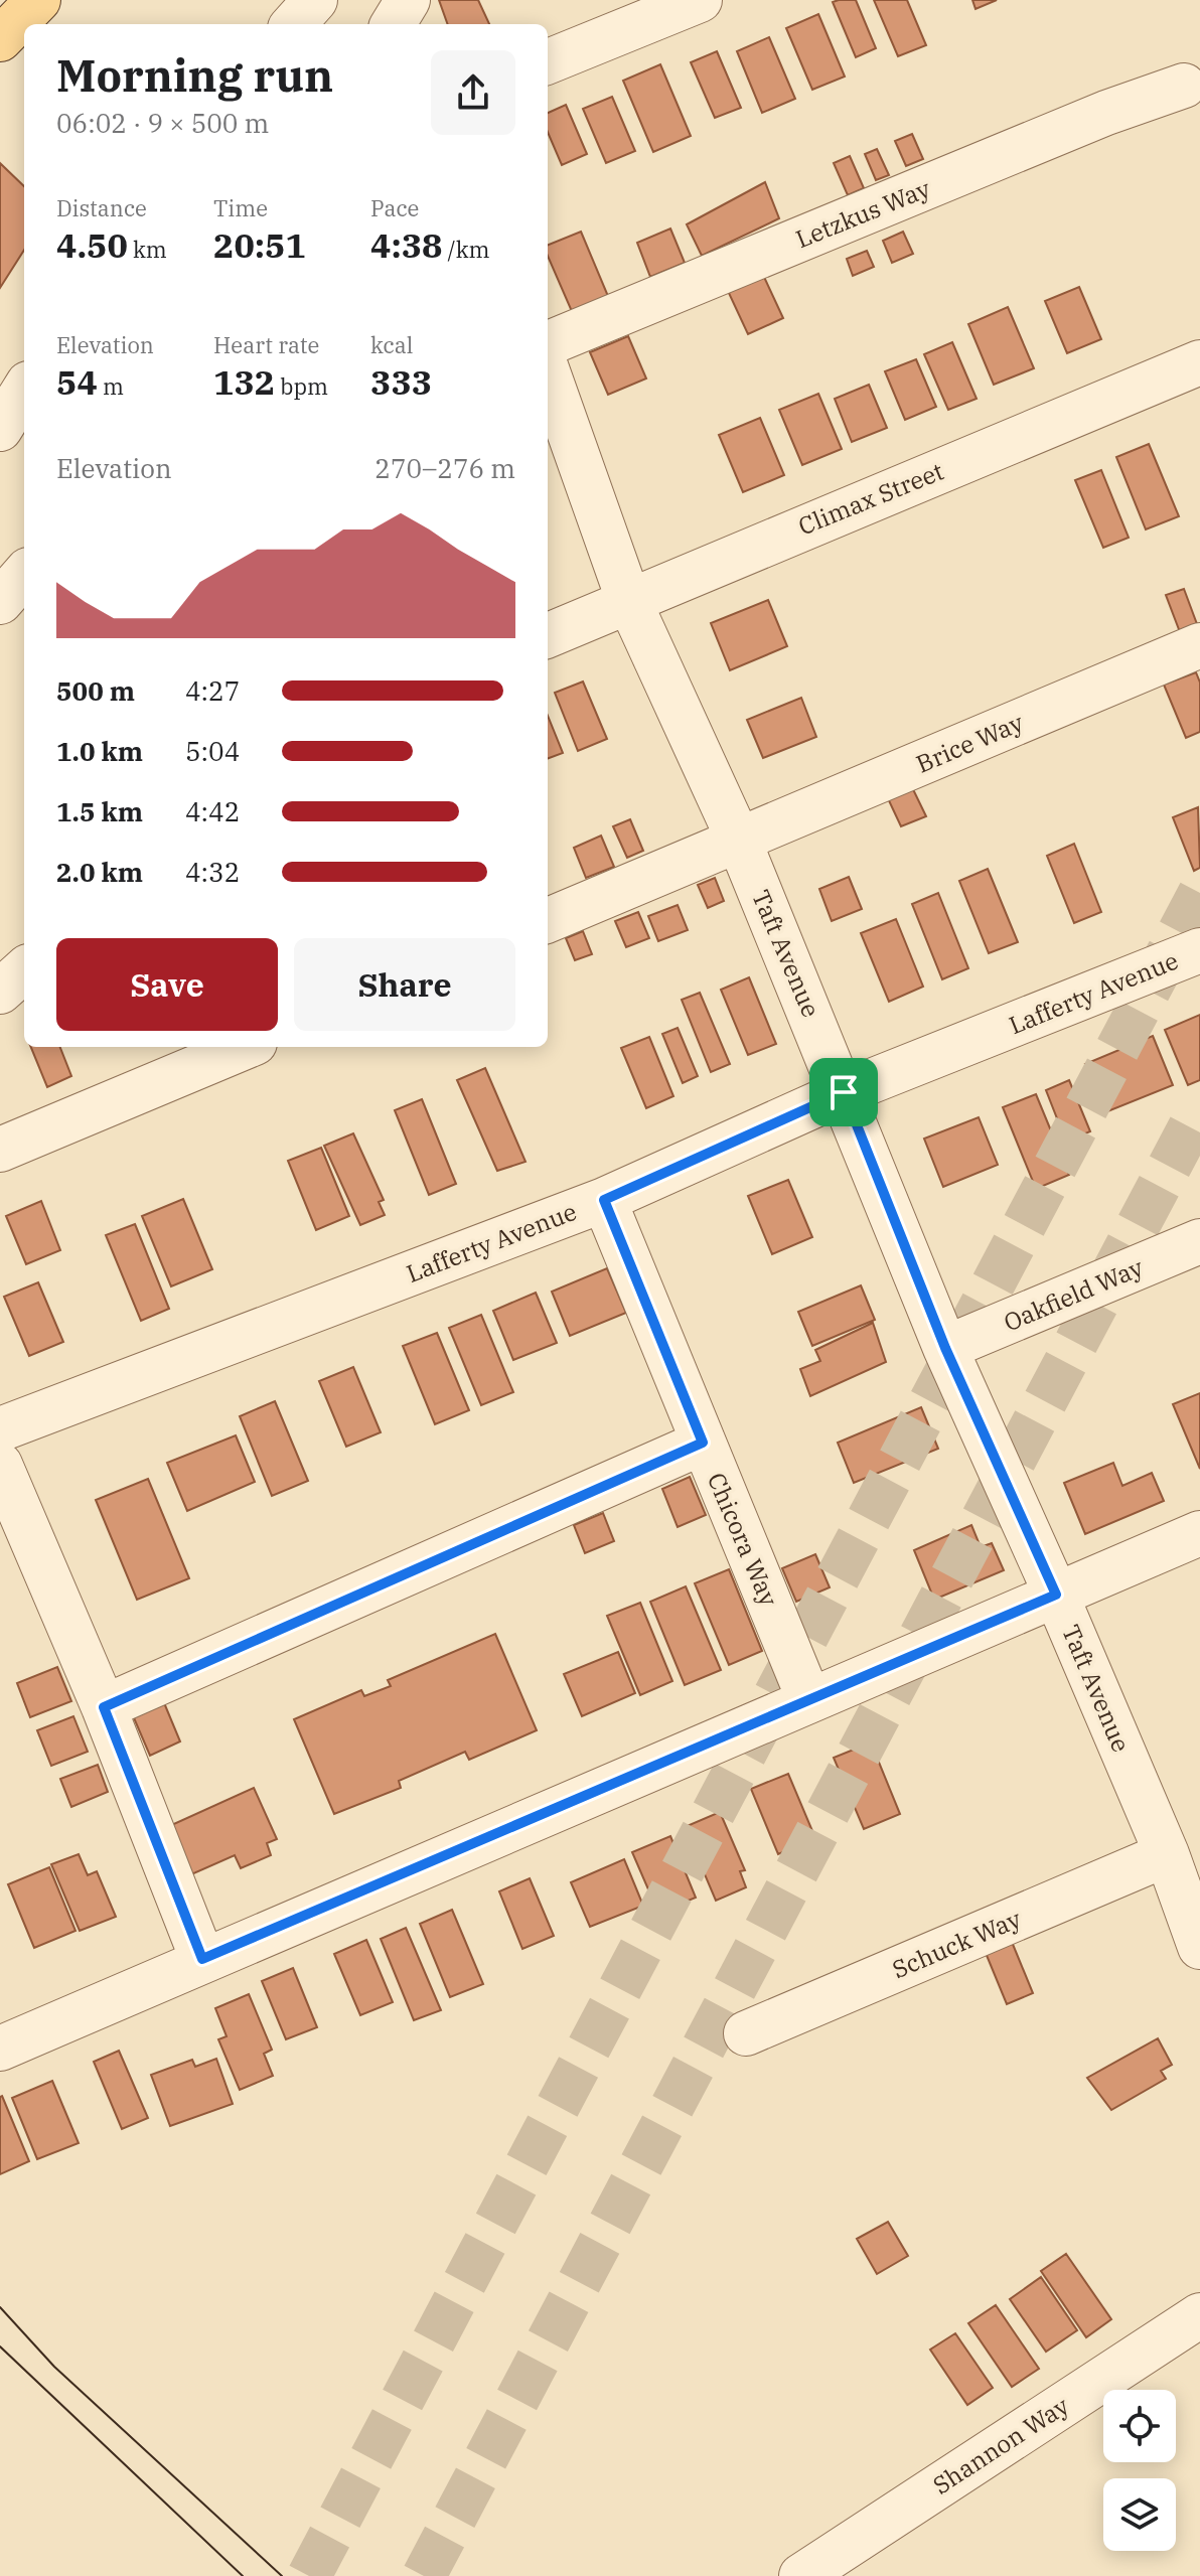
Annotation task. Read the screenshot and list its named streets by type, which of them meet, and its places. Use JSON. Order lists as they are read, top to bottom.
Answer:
{
  "streets": {
    "street": [
      "Letzkus Way",
      "Climax Street",
      "Brice Way",
      "Taft Avenue",
      "Lafferty Avenue",
      "Oakfield Way",
      "Chicora Way",
      "Schuck Way",
      "Shannon Way"
    ]
  },
  "crossings": [
    ["Climax Street", "Taft Avenue"],
    ["Brice Way", "Taft Avenue"],
    ["Taft Avenue", "Lafferty Avenue"],
    ["Taft Avenue", "Oakfield Way"],
    ["Taft Avenue", "Schuck Way"],
    ["Lafferty Avenue", "Chicora Way"]
  ],
  "page": {
    "heading": ["Morning run", "06:02 · 9 × 500 m"],
    "stats": [
      ["Distance", "4.50 km"],
      ["Time", "20:51"],
      ["Pace", "4:38 /km"],
      ["Elevation", "54 m"],
      ["Heart rate", "132 bpm"],
      ["kcal", "333"]
    ],
    "chart": ["Elevation", "270–276 m"],
    "list": [
      {
        "name": "500 m",
        "note": "4:27"
      },
      {
        "name": "1.0 km",
        "note": "5:04"
      },
      {
        "name": "1.5 km",
        "note": "4:42"
      },
      {
        "name": "2.0 km",
        "note": "4:32"
      }
    ],
    "buttons": ["Save", "Share"]
  }
}
